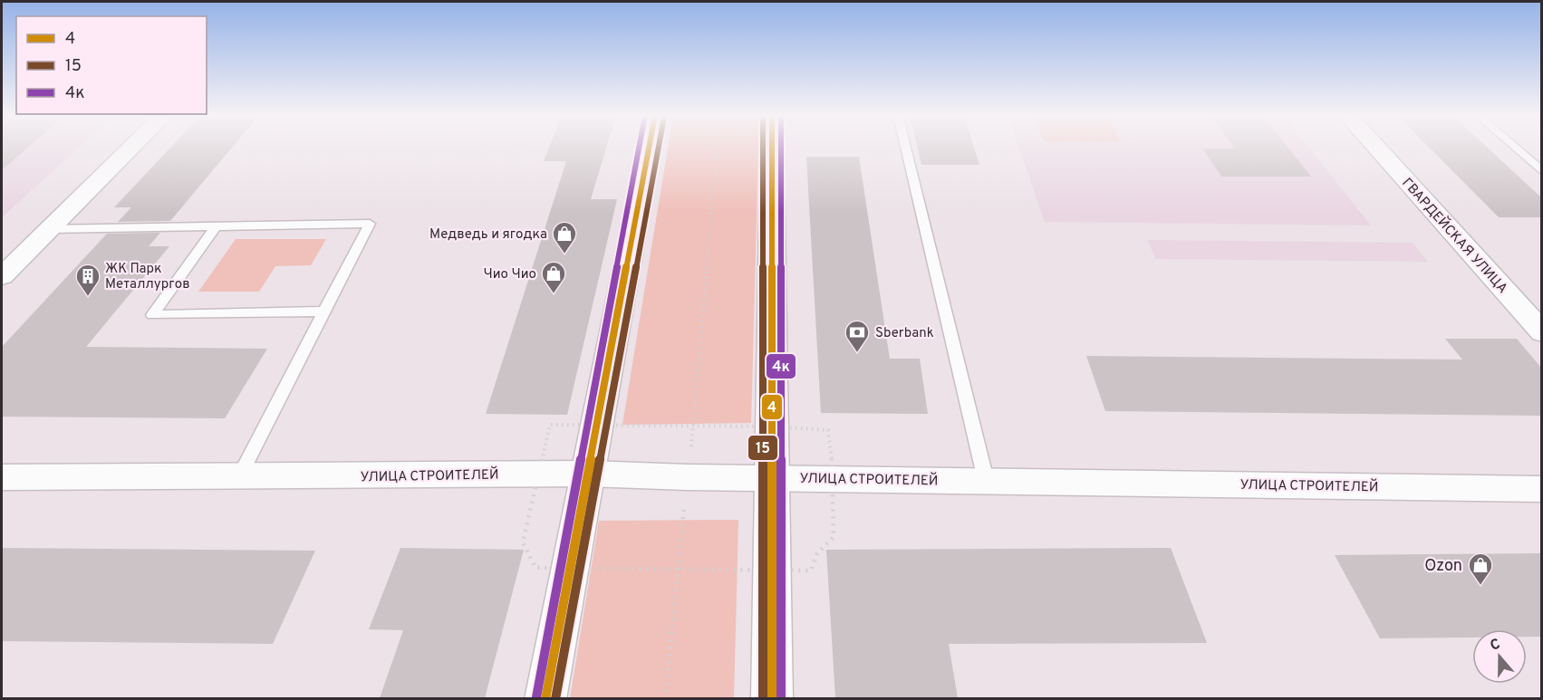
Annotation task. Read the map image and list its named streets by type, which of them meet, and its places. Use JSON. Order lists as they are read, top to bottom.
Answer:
{
  "streets": {
    "street": ["ГВАРДЕЙСКАЯ УЛИЦА", "УЛИЦА СТРОИТЕЛЕЙ"]
  },
  "places": {
    "shop": ["Медведь и ягодка", "Чио Чио", "Ozon"],
    "building": ["ЖК Парк Металлургов"],
    "bank": ["Sberbank"]
  },
  "lines": ["transit line 4", "transit line 15", "transit line 4к"],
  "legend": ["4", "15", "4к"],
  "north": "top"
}
